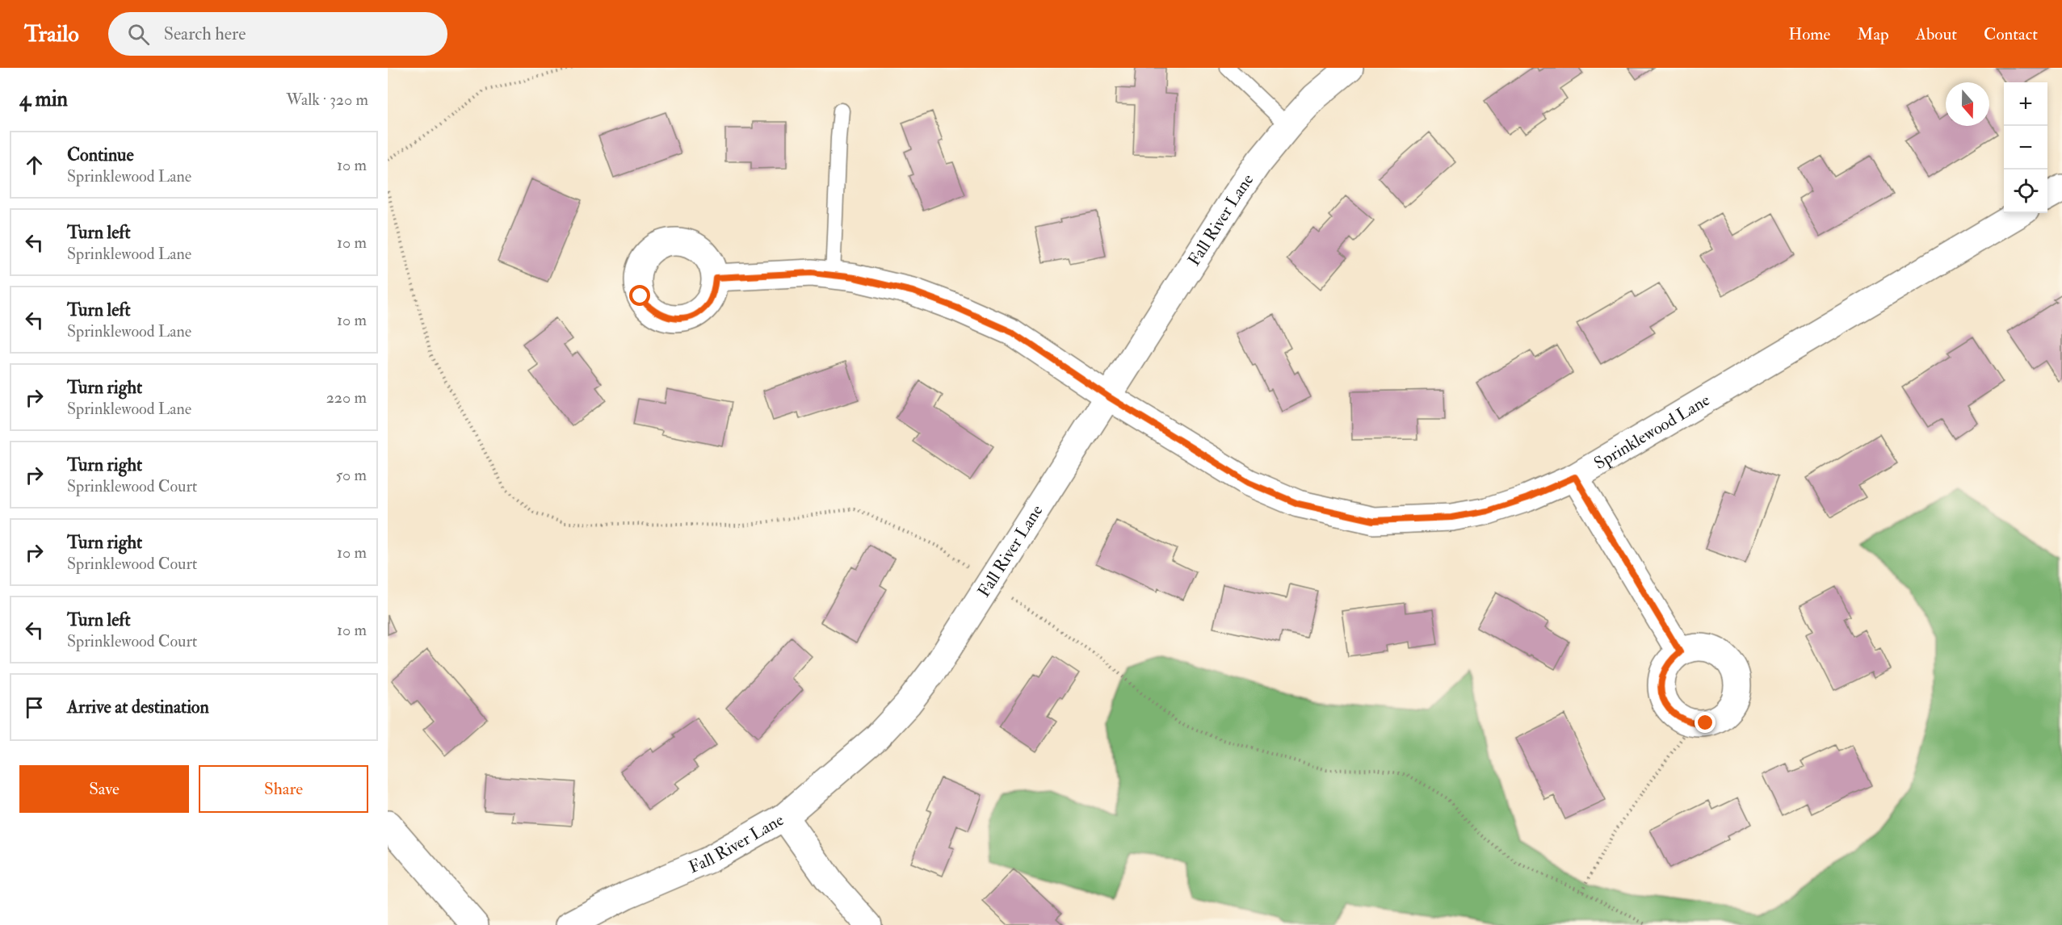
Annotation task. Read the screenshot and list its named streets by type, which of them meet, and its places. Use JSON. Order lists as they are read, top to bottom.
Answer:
{
  "streets": {
    "street": ["Fall River Lane", "Sprinklewood Lane"]
  },
  "crossings": [
    ["Fall River Lane", "Sprinklewood Lane"]
  ],
  "north": "bottom",
  "page": {
    "header": "Trailo",
    "search": "Search here",
    "nav": [
      "Home",
      "Map",
      "About",
      "Contact"
    ],
    "heading": ["4 min", "Walk · 320 m"],
    "map_buttons": ["+", "−"],
    "list": [
      ["Continue", "Sprinklewood Lane", "10 m"],
      ["Turn left", "Sprinklewood Lane", "10 m"],
      ["Turn left", "Sprinklewood Lane", "10 m"],
      ["Turn right", "Sprinklewood Lane", "220 m"],
      ["Turn right", "Sprinklewood Court", "50 m"],
      ["Turn right", "Sprinklewood Court", "10 m"],
      ["Turn left", "Sprinklewood Court", "10 m"],
      "Arrive at destination"
    ],
    "buttons": ["Save", "Share"]
  }
}
